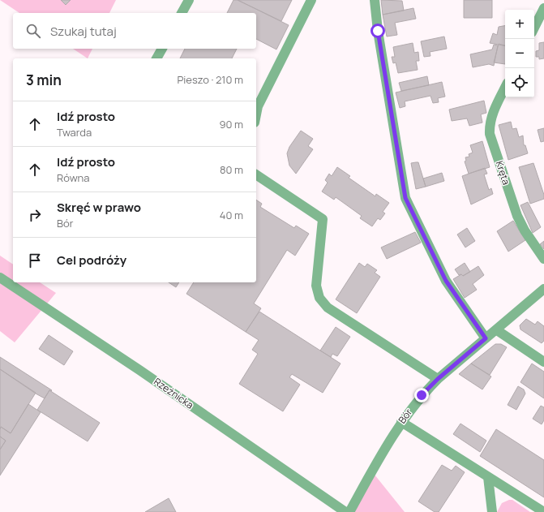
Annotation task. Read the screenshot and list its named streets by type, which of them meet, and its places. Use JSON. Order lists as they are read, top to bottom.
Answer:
{
  "streets": {
    "street": ["Kręta", "Rzeźnicka", "Bór"]
  },
  "page": {
    "map_buttons": ["+", "−"],
    "search": "Szukaj tutaj",
    "heading": ["3 min", "Pieszo · 210 m"],
    "list": [
      ["Idź prosto", "Twarda", "90 m"],
      ["Idź prosto", "Równa", "80 m"],
      ["Skręć w prawo", "Bór", "40 m"],
      "Cel podróży"
    ]
  }
}
